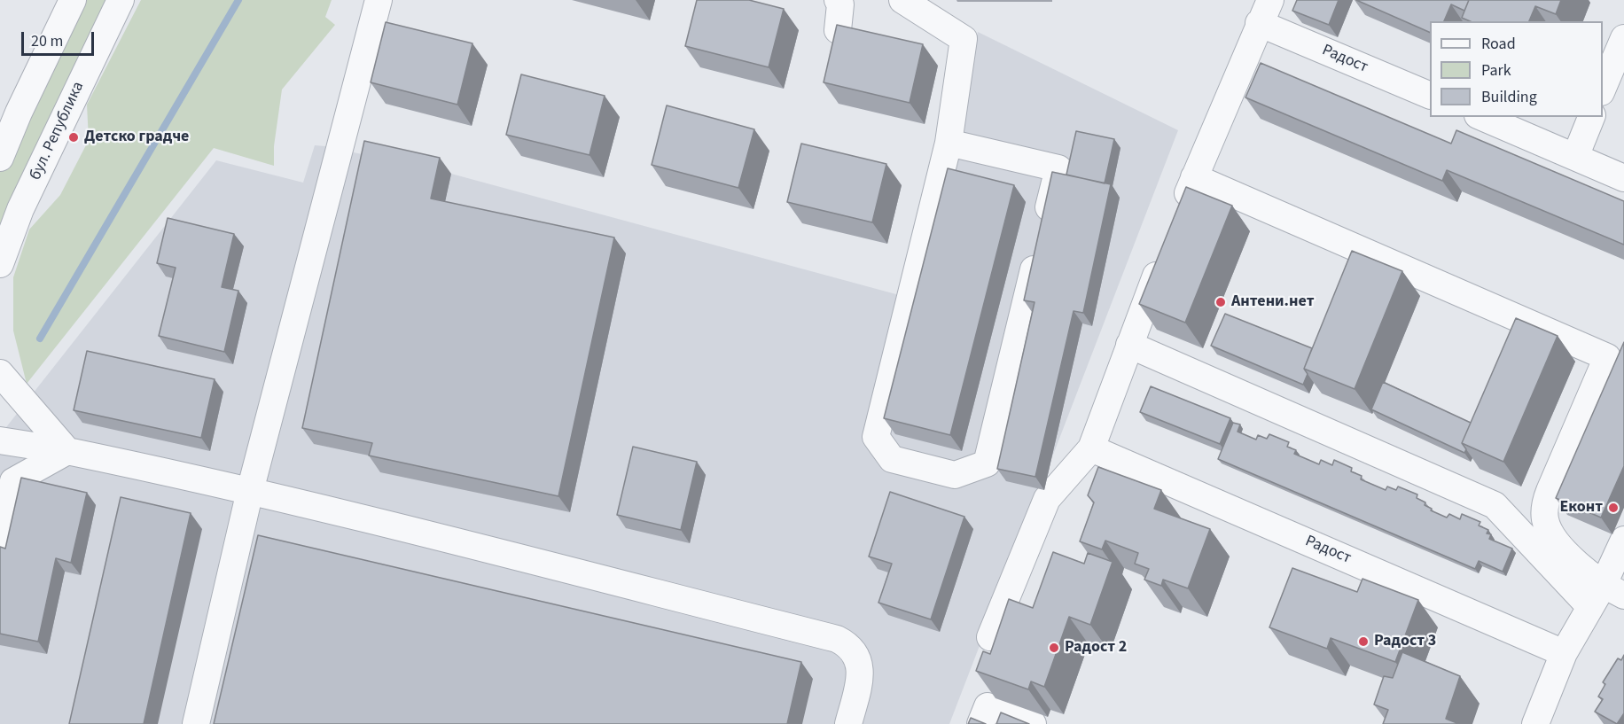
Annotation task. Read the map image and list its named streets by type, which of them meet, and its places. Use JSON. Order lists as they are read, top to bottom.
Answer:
{
  "streets": {
    "street": ["Радост", "бул. Република"]
  },
  "places": [
    "Детско градче",
    "Антени.нет",
    "Еконт",
    "Радост 3",
    "Радост 2"
  ],
  "legend": ["Road", "Park", "Building"],
  "scale_bar": "20 m"
}
